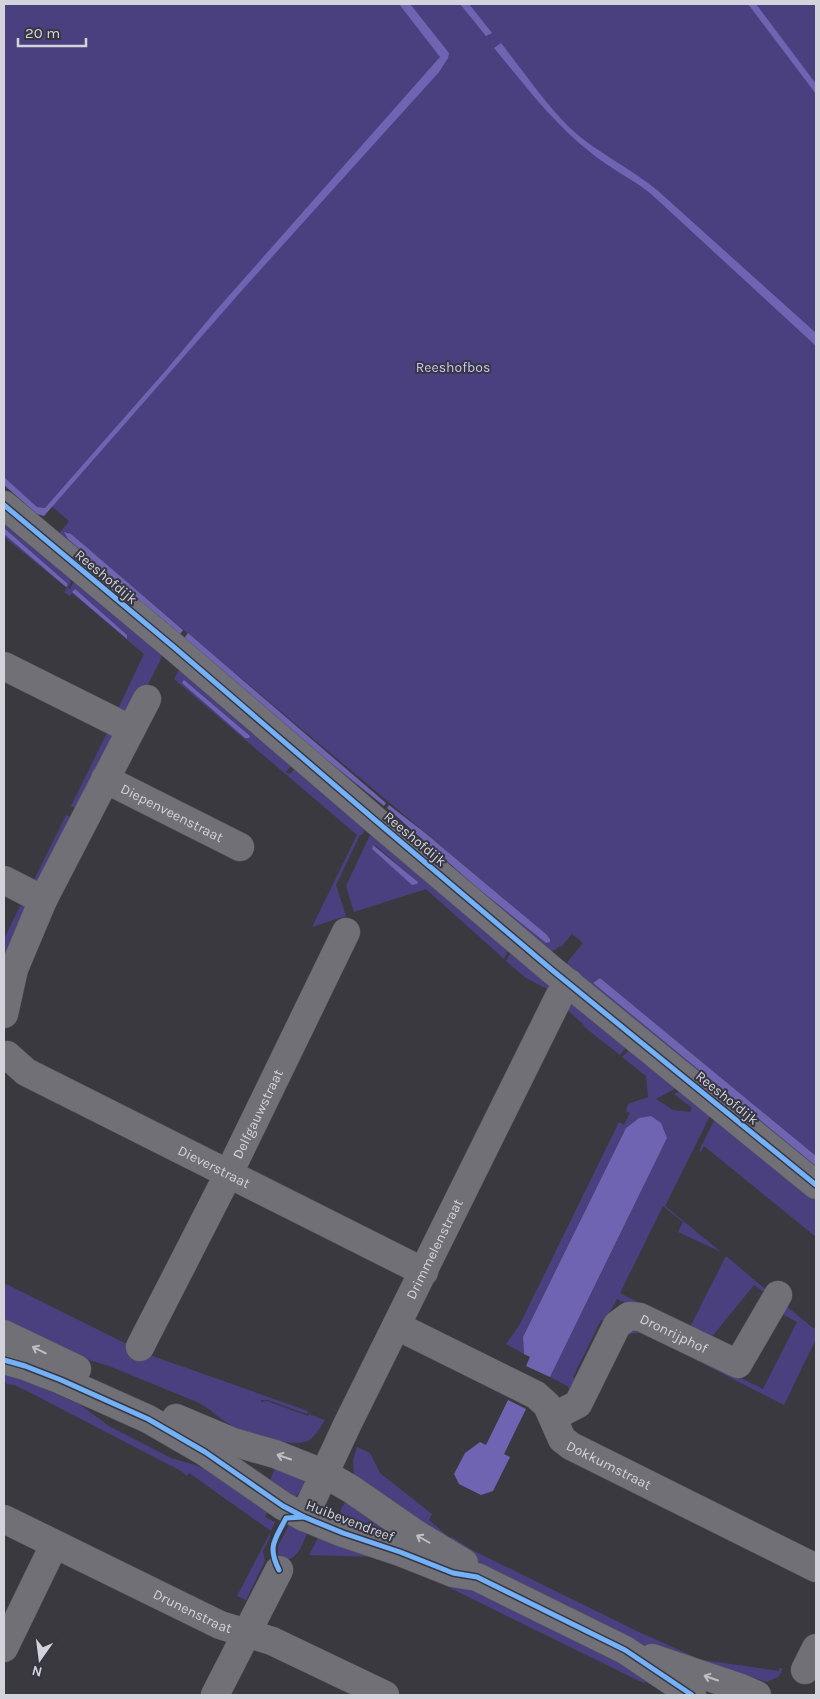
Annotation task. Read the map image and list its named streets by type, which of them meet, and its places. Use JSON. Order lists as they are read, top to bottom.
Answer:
{
  "streets": {
    "street": [
      "Reeshofdijk",
      "Diepenveenstraat",
      "Delfgauwstraat",
      "Dieverstraat",
      "Drimmelenstraat",
      "Dronrijphof",
      "Dokkumstraat",
      "Huibevendreef",
      "Drunenstraat"
    ]
  },
  "crossings": [
    ["Reeshofdijk", "Drimmelenstraat"],
    ["Diepenveenstraat", "Dieverstraat"],
    ["Delfgauwstraat", "Dieverstraat"],
    ["Dieverstraat", "Drimmelenstraat"],
    ["Drimmelenstraat", "Dokkumstraat"],
    ["Drimmelenstraat", "Huibevendreef"],
    ["Dronrijphof", "Dokkumstraat"]
  ],
  "parks": ["Reeshofbos"],
  "scale_bar": "20 m",
  "north": "bottom"
}
